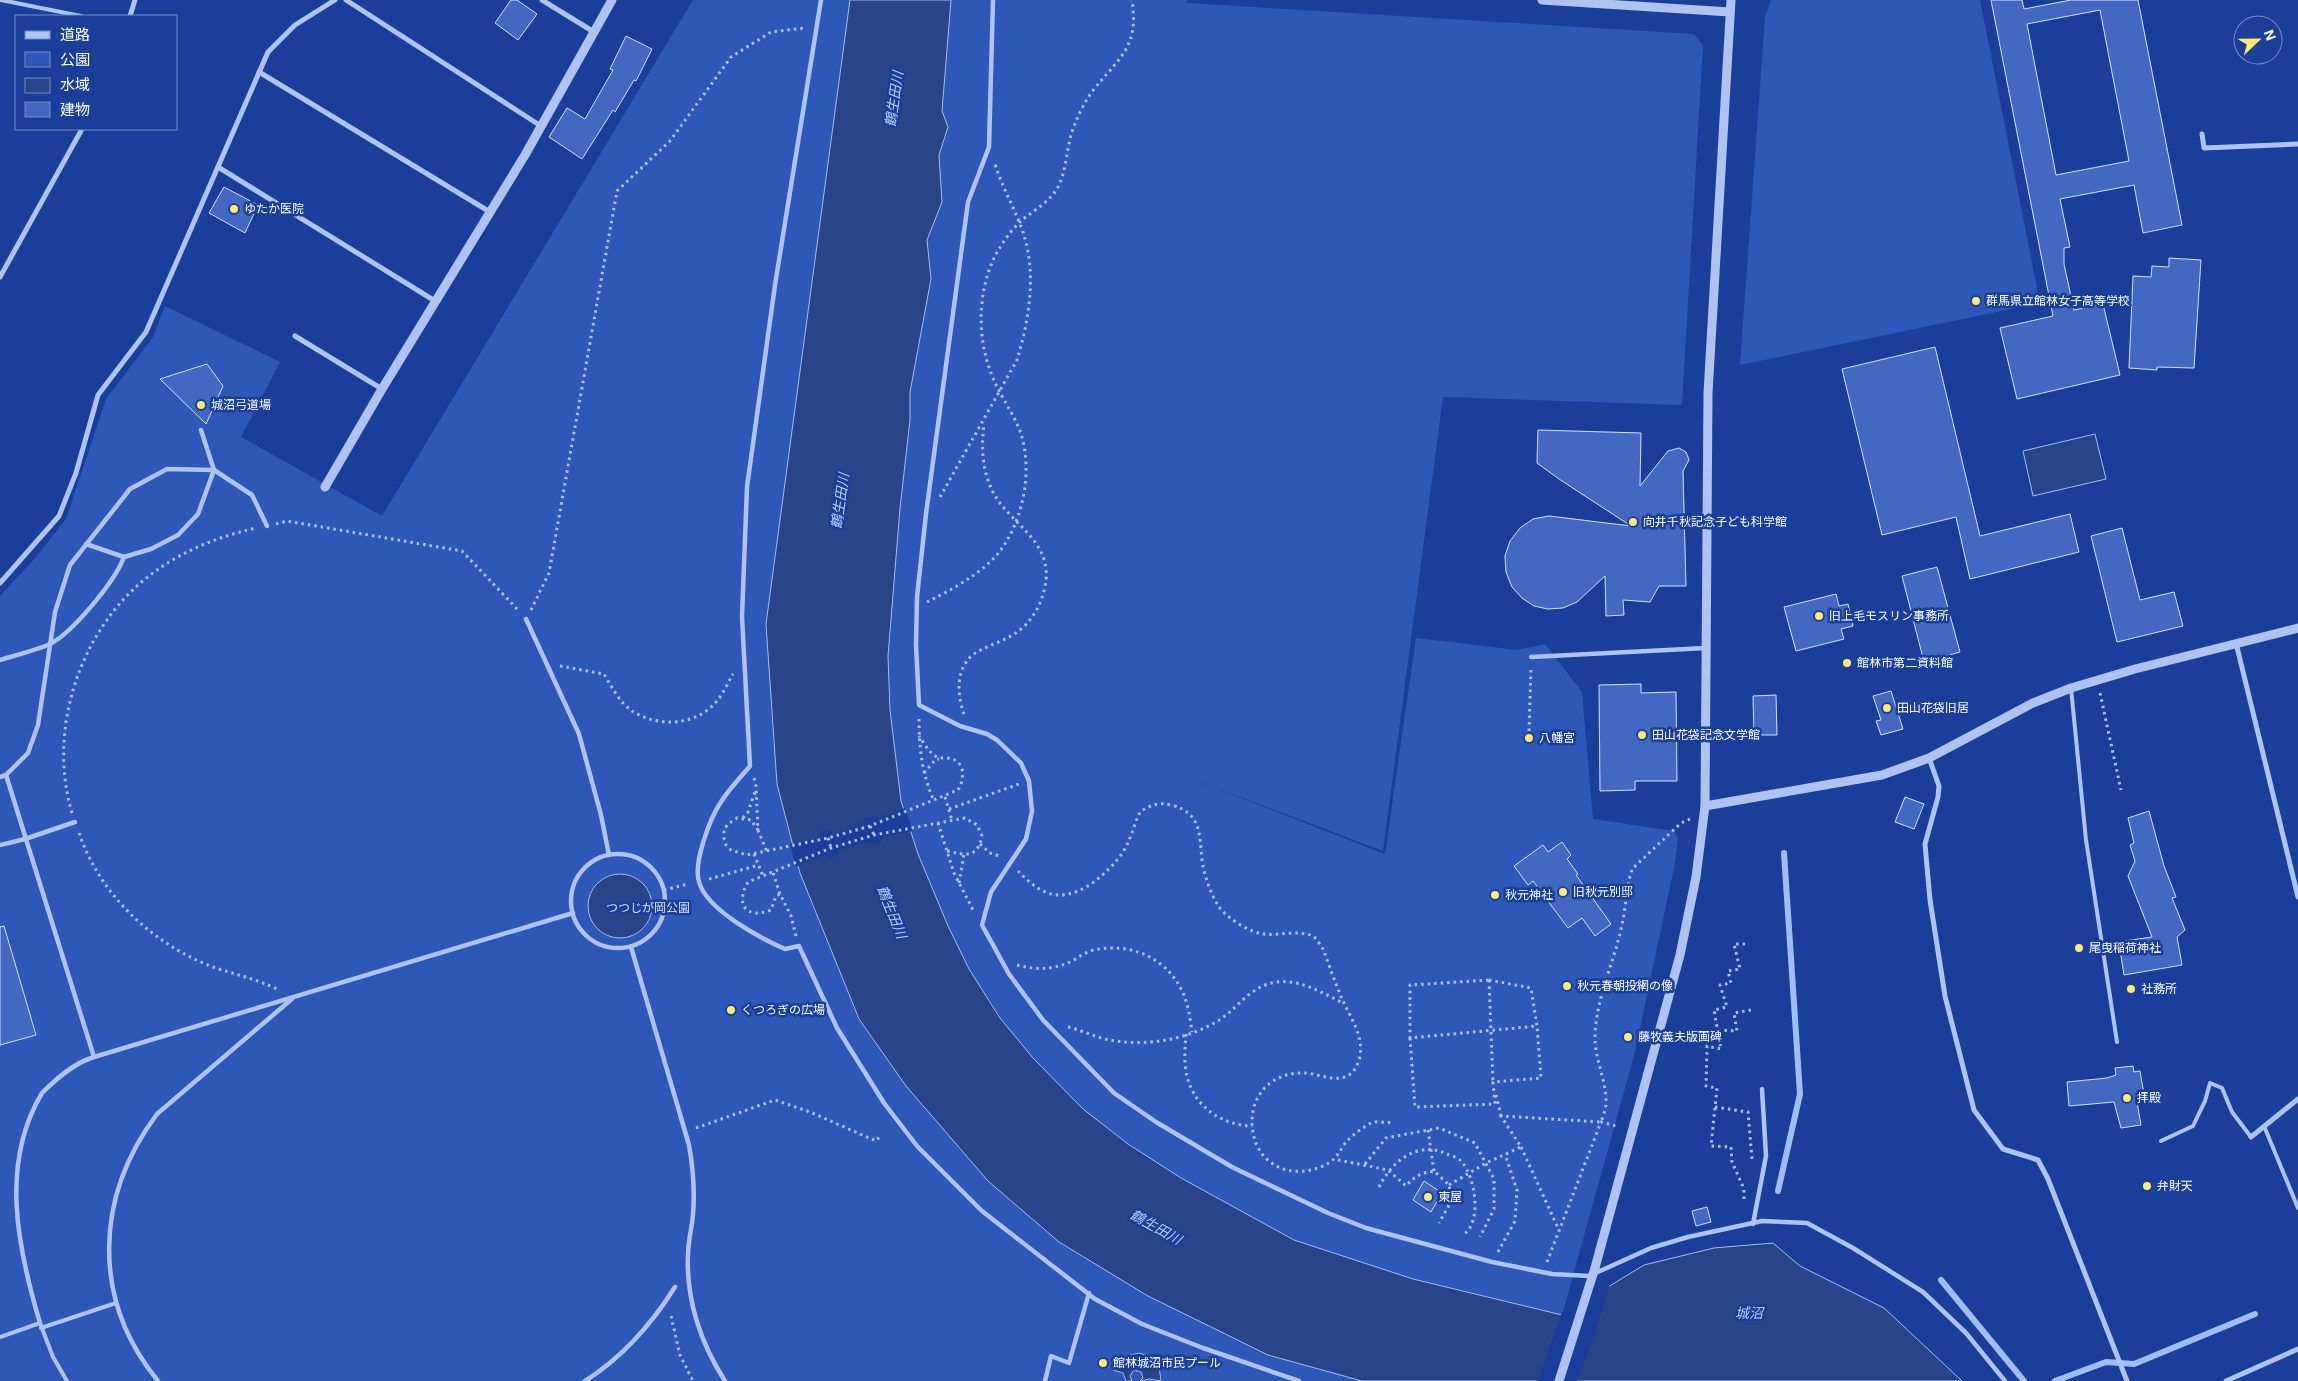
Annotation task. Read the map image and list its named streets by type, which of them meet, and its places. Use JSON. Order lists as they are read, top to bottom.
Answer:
{
  "water": ["鶴生田川", "城沼"],
  "parks": ["つつじが岡公園"],
  "places": [
    "ゆたか医院",
    "群馬県立館林女子高等学校",
    "城沼弓道場",
    "向井千秋記念子ども科学館",
    "旧上毛モスリン事務所",
    "館林市第二資料館",
    "田山花袋旧居",
    "田山花袋記念文学館",
    "八幡宮",
    "旧秋元別邸",
    "秋元神社",
    "尾曳稲荷神社",
    "秋元春朝投網の像",
    "社務所",
    "くつろぎの広場",
    "藤牧義夫版画碑",
    "拝殿",
    "弁財天",
    "東屋",
    "館林城沼市民プール"
  ],
  "legend": [
    "道路",
    "公園",
    "水域",
    "建物"
  ],
  "north": "right"
}
